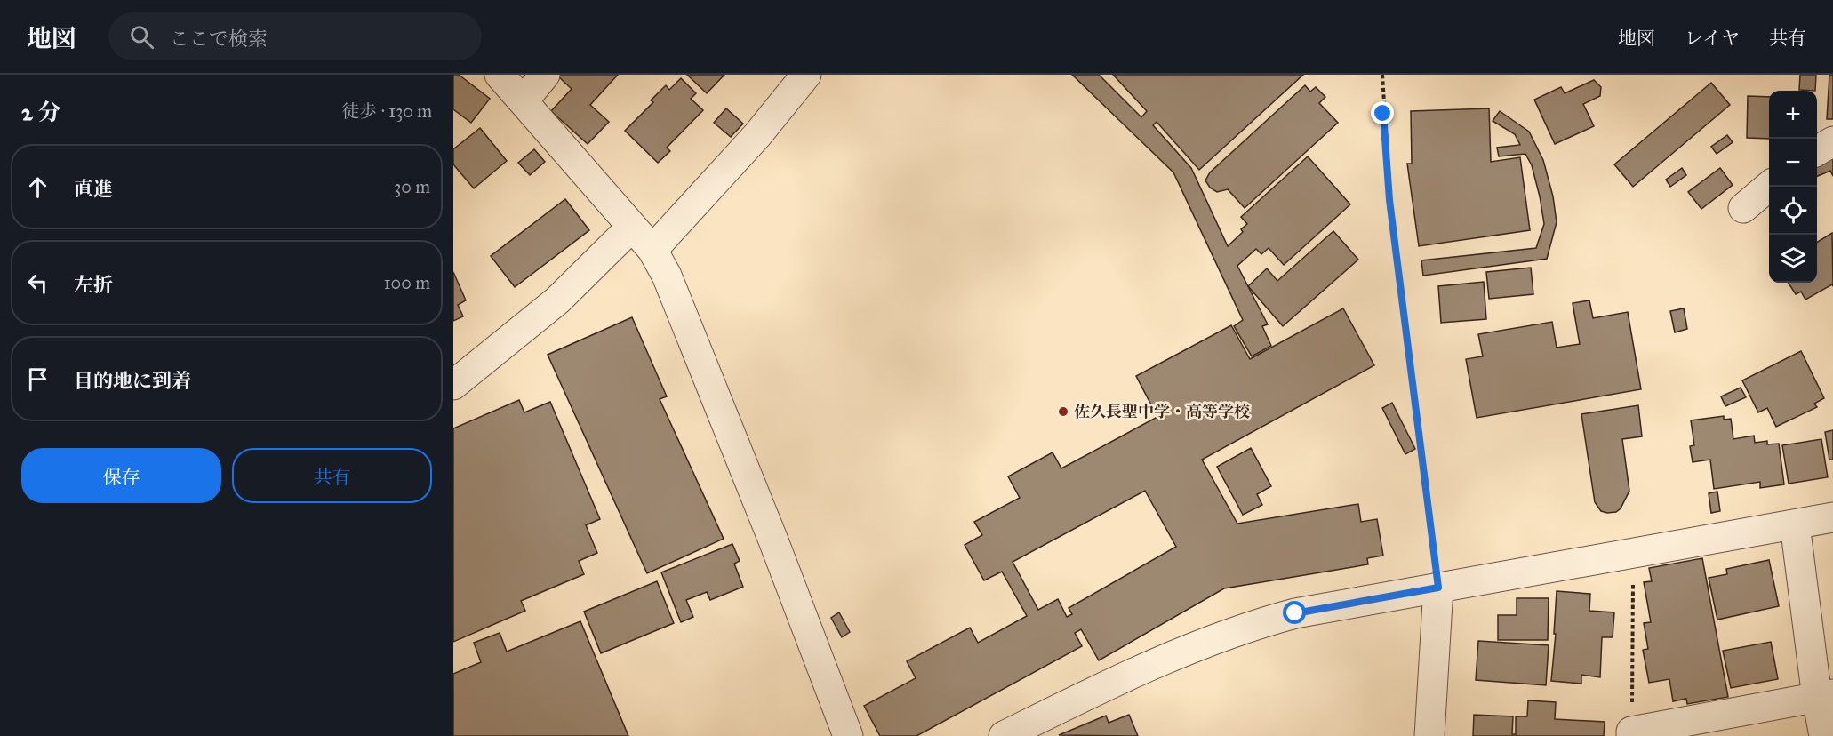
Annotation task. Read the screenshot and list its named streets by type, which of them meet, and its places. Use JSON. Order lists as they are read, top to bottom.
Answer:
{
  "places": ["佐久長聖中学・高等学校"],
  "page": {
    "header": "地図",
    "search": "ここで検索",
    "nav": ["地図", "レイヤ", "共有"],
    "heading": ["2 分", "徒歩 · 130 m"],
    "map_buttons": ["+", "−"],
    "list": [
      ["直進", "30 m"],
      ["左折", "100 m"],
      "目的地に到着"
    ],
    "buttons": ["保存", "共有"]
  }
}
